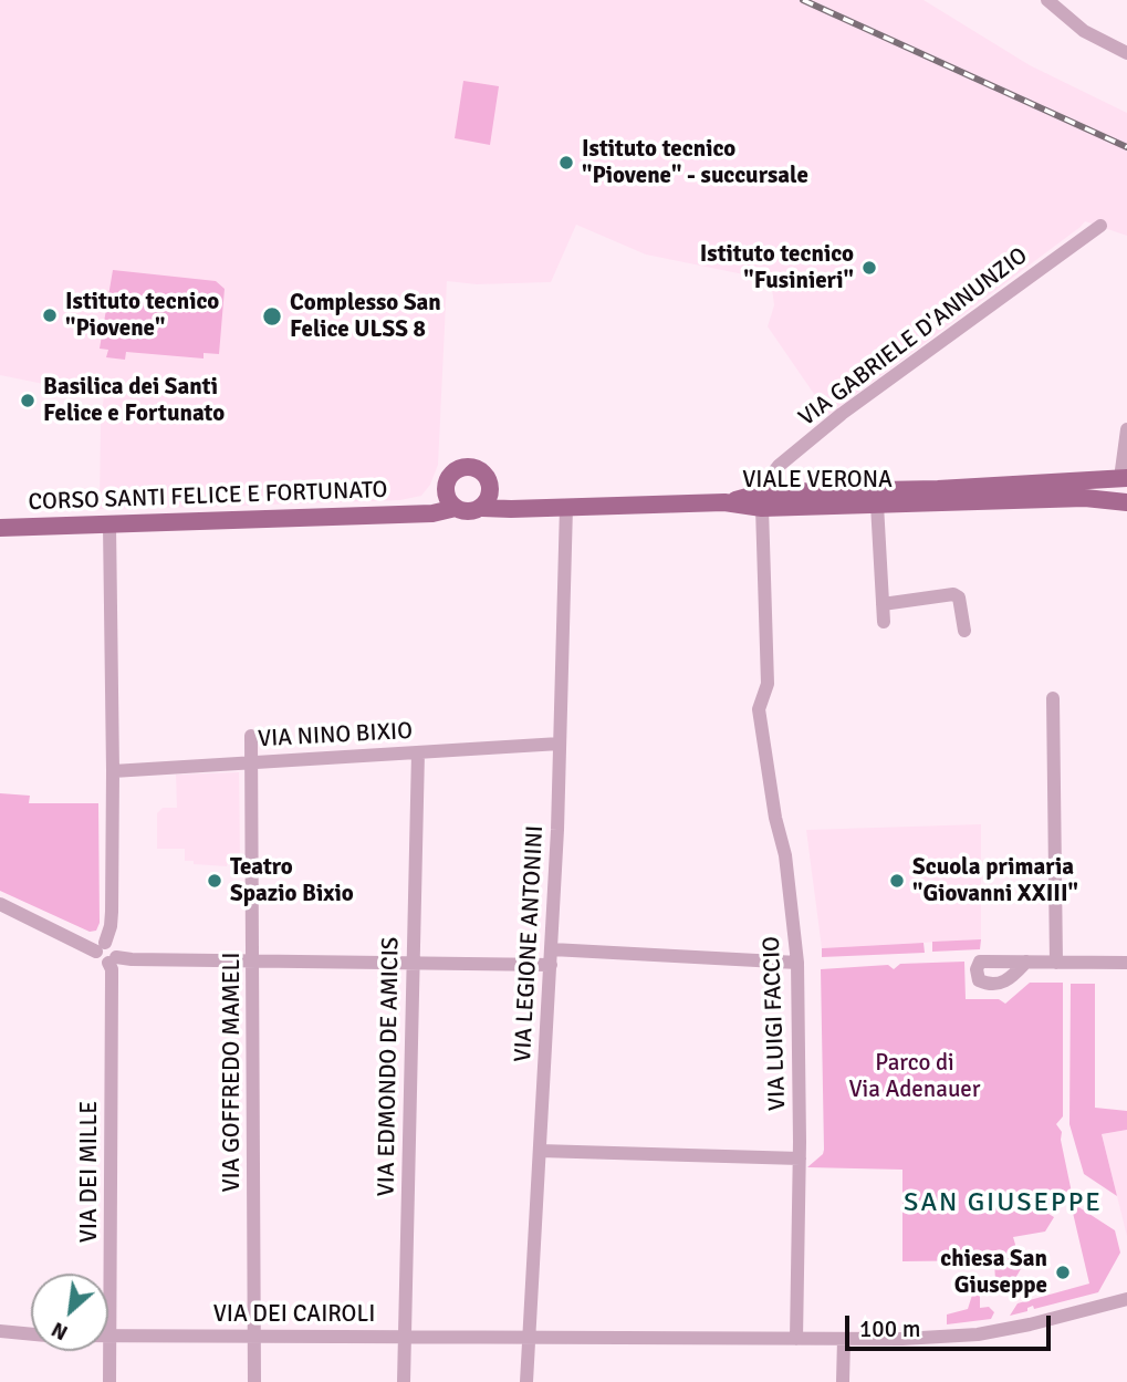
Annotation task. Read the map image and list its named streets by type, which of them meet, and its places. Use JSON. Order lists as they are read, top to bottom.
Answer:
{
  "streets": {
    "main road": ["VIALE VERONA", "CORSO SANTI FELICE E FORTUNATO"],
    "street": [
      "VIA GABRIELE D'ANNUNZIO",
      "VIA NINO BIXIO",
      "VIA LEGIONE ANTONINI",
      "VIA LUIGI FACCIO",
      "VIA EDMONDO DE AMICIS",
      "VIA GOFFREDO MAMELI",
      "VIA DEI MILLE",
      "VIA DEI CAIROLI"
    ]
  },
  "crossings": [
    ["VIA GABRIELE D'ANNUNZIO", "VIALE VERONA"],
    ["VIA GABRIELE D'ANNUNZIO", "VIA LUIGI FACCIO"],
    ["VIALE VERONA", "VIA LEGIONE ANTONINI"],
    ["VIALE VERONA", "VIA LUIGI FACCIO"],
    ["VIA NINO BIXIO", "VIA LEGIONE ANTONINI"],
    ["VIA NINO BIXIO", "VIA EDMONDO DE AMICIS"],
    ["VIA NINO BIXIO", "VIA GOFFREDO MAMELI"],
    ["VIA LEGIONE ANTONINI", "VIA DEI CAIROLI"],
    ["VIA LUIGI FACCIO", "VIA DEI CAIROLI"],
    ["VIA EDMONDO DE AMICIS", "VIA DEI CAIROLI"],
    ["VIA GOFFREDO MAMELI", "VIA DEI CAIROLI"],
    ["VIA DEI MILLE", "VIA DEI CAIROLI"]
  ],
  "districts": ["SAN GIUSEPPE"],
  "parks": ["Parco di Via Adenauer"],
  "places": [
    "Istituto tecnico \"Piovene\" - succursale",
    "Istituto tecnico \"Fusinieri\"",
    "Istituto tecnico \"Piovene\"",
    "Complesso San Felice ULSS 8",
    "Basilica dei Santi Felice e Fortunato",
    "Teatro Spazio Bixio",
    "Scuola primaria \"Giovanni XXIII\"",
    "chiesa San Giuseppe"
  ],
  "scale_bar": "100 m",
  "north": "bottom left"
}
